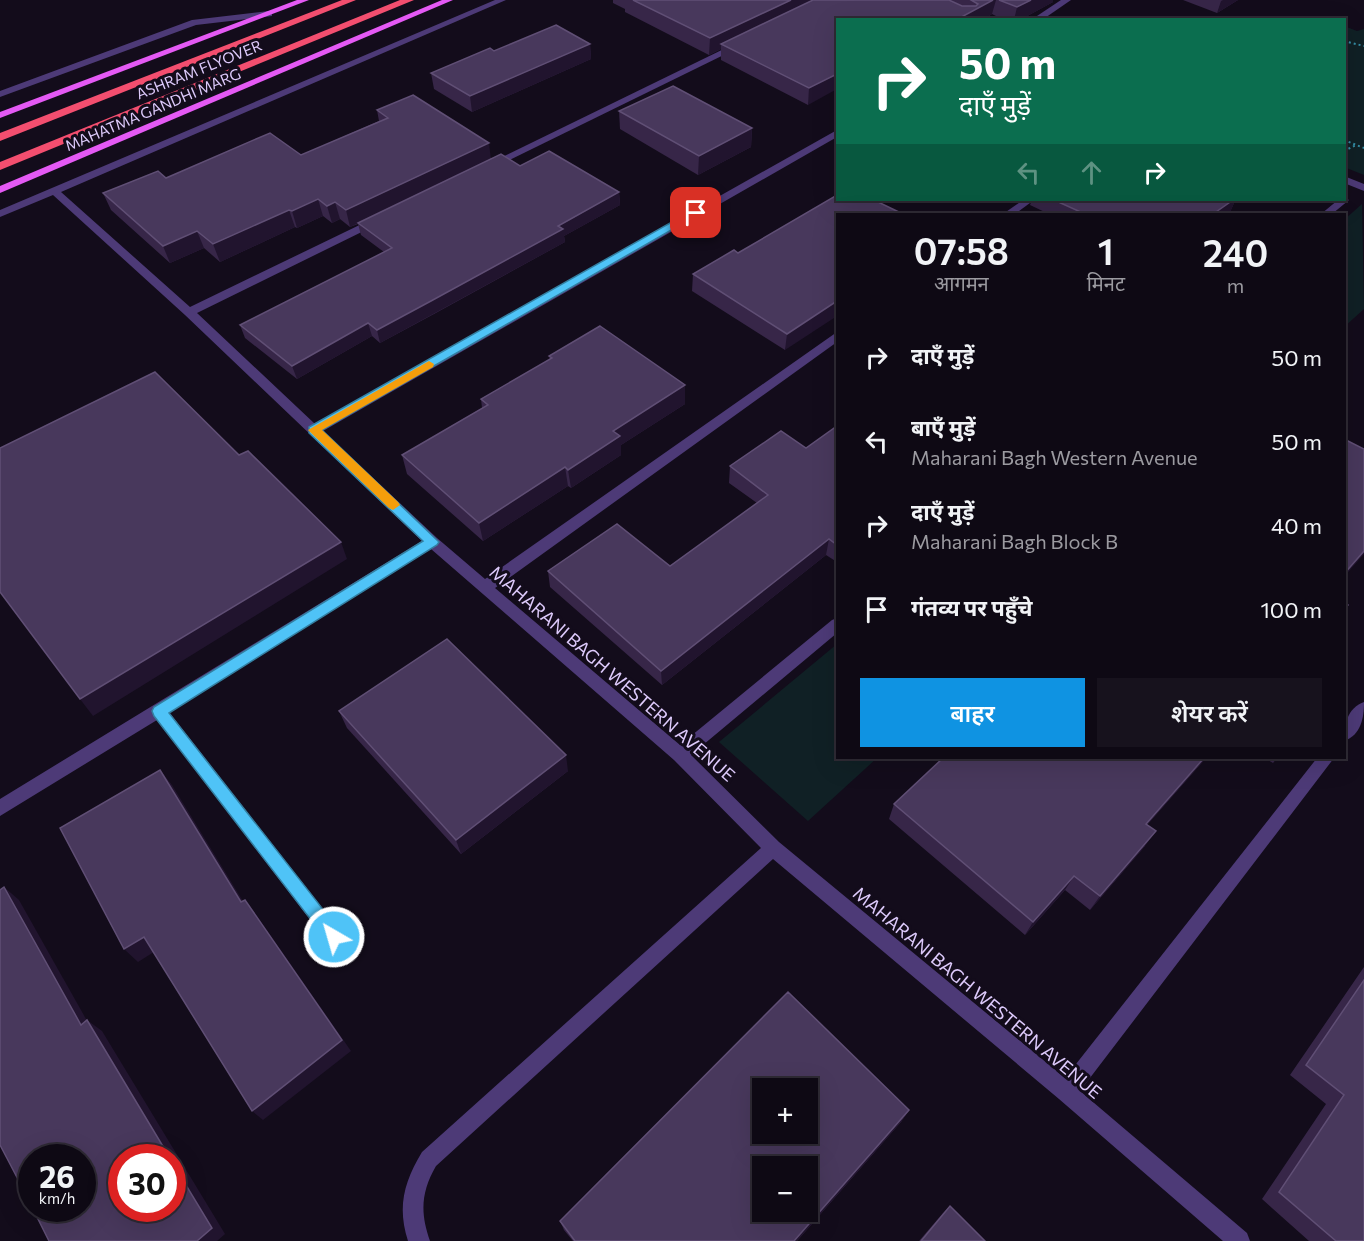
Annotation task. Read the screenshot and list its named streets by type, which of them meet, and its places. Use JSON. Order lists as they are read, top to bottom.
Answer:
{
  "streets": {
    "highway": ["ASHRAM FLYOVER"],
    "main road": ["MAHATMA GANDHI MARG"],
    "street": ["MAHARANI BAGH WESTERN AVENUE"]
  },
  "page": {
    "turn": ["50 m", "दाएँ मुड़ें"],
    "eta": [
      "07:58",
      "आगमन",
      "1",
      "मिनट",
      "240",
      "m"
    ],
    "list": [
      {
        "name": "दाएँ मुड़ें",
        "value": "50 m"
      },
      {
        "name": "बाएँ मुड़ें",
        "note": "Maharani Bagh Western Avenue",
        "value": "50 m"
      },
      {
        "name": "दाएँ मुड़ें",
        "note": "Maharani Bagh Block B",
        "value": "40 m"
      },
      {
        "name": "गंतव्य पर पहुँचे",
        "value": "100 m"
      }
    ],
    "buttons": ["बाहर", "शेयर करें"],
    "map_buttons": ["+", "−"],
    "speed": "26 km/h",
    "limit": "30"
  }
}
